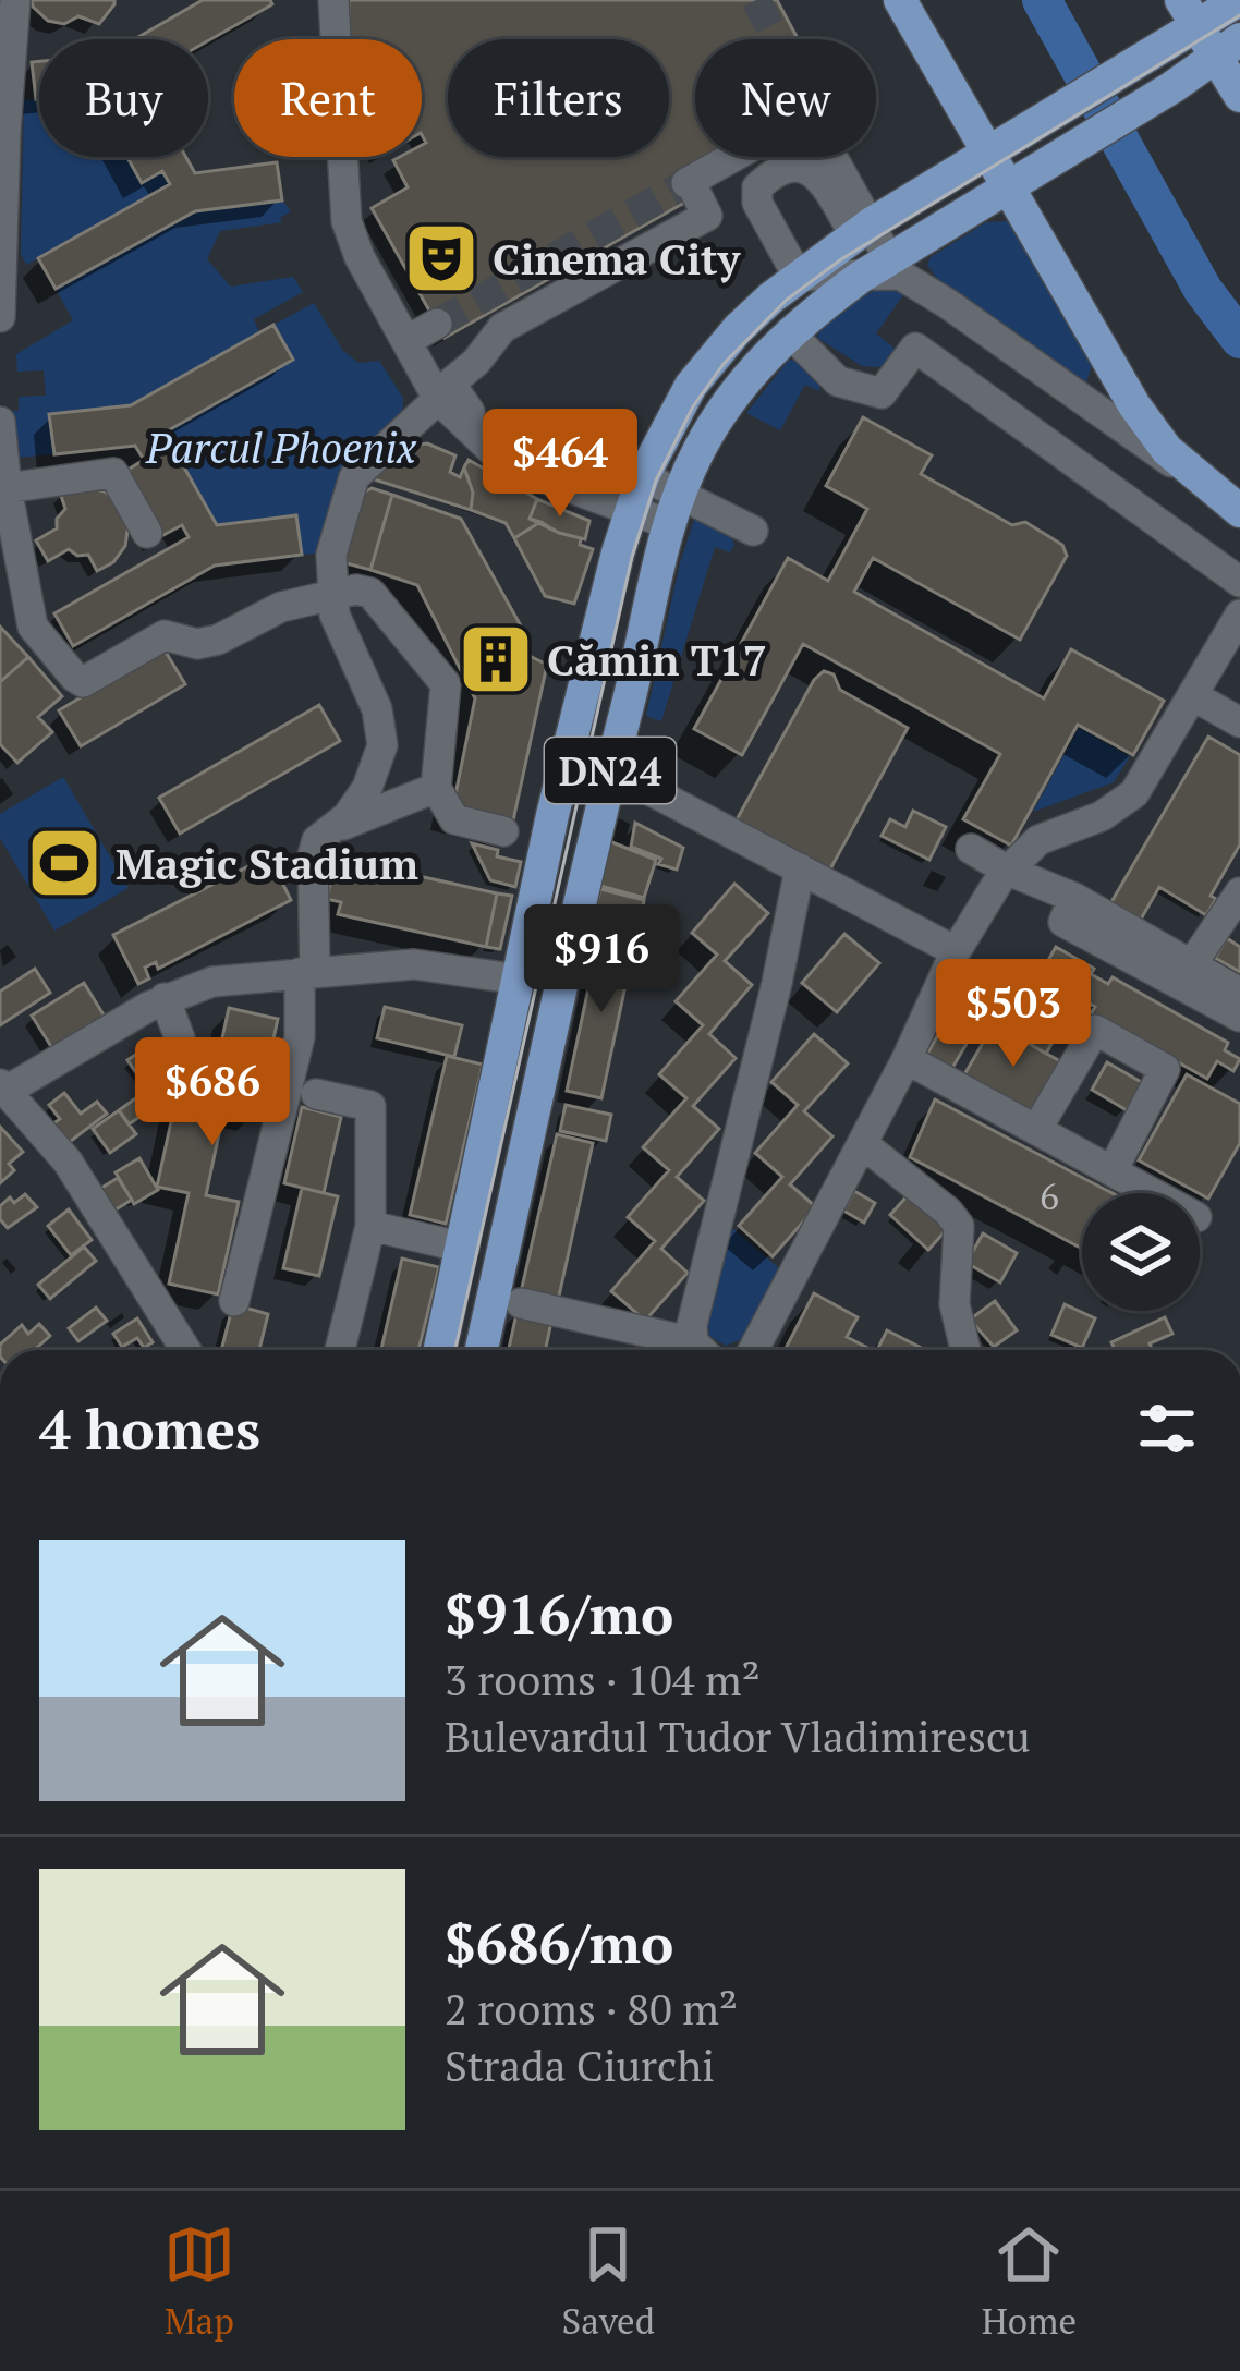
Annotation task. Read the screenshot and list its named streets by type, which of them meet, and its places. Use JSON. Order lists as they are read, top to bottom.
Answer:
{
  "streets": {
    "main road": ["DN24"]
  },
  "parks": ["Parcul Phoenix"],
  "places": {
    "theatre": ["Cinema City"],
    "building": ["Cămin T17"],
    "sports": ["Magic Stadium"]
  },
  "house_numbers": ["6"],
  "page": {
    "chip": [
      "Buy",
      "Rent",
      "Filters",
      "New"
    ],
    "price": [
      "$464",
      "$916",
      "$503",
      "$686"
    ],
    "heading": "4 homes",
    "list": [
      {
        "name": "$916/mo",
        "note": "3 rooms · 104 m² · Bulevardul Tudor Vladimirescu"
      },
      {
        "name": "$686/mo",
        "note": "2 rooms · 80 m² · Strada Ciurchi"
      }
    ],
    "tabs": ["Map", "Saved", "Home"]
  }
}
